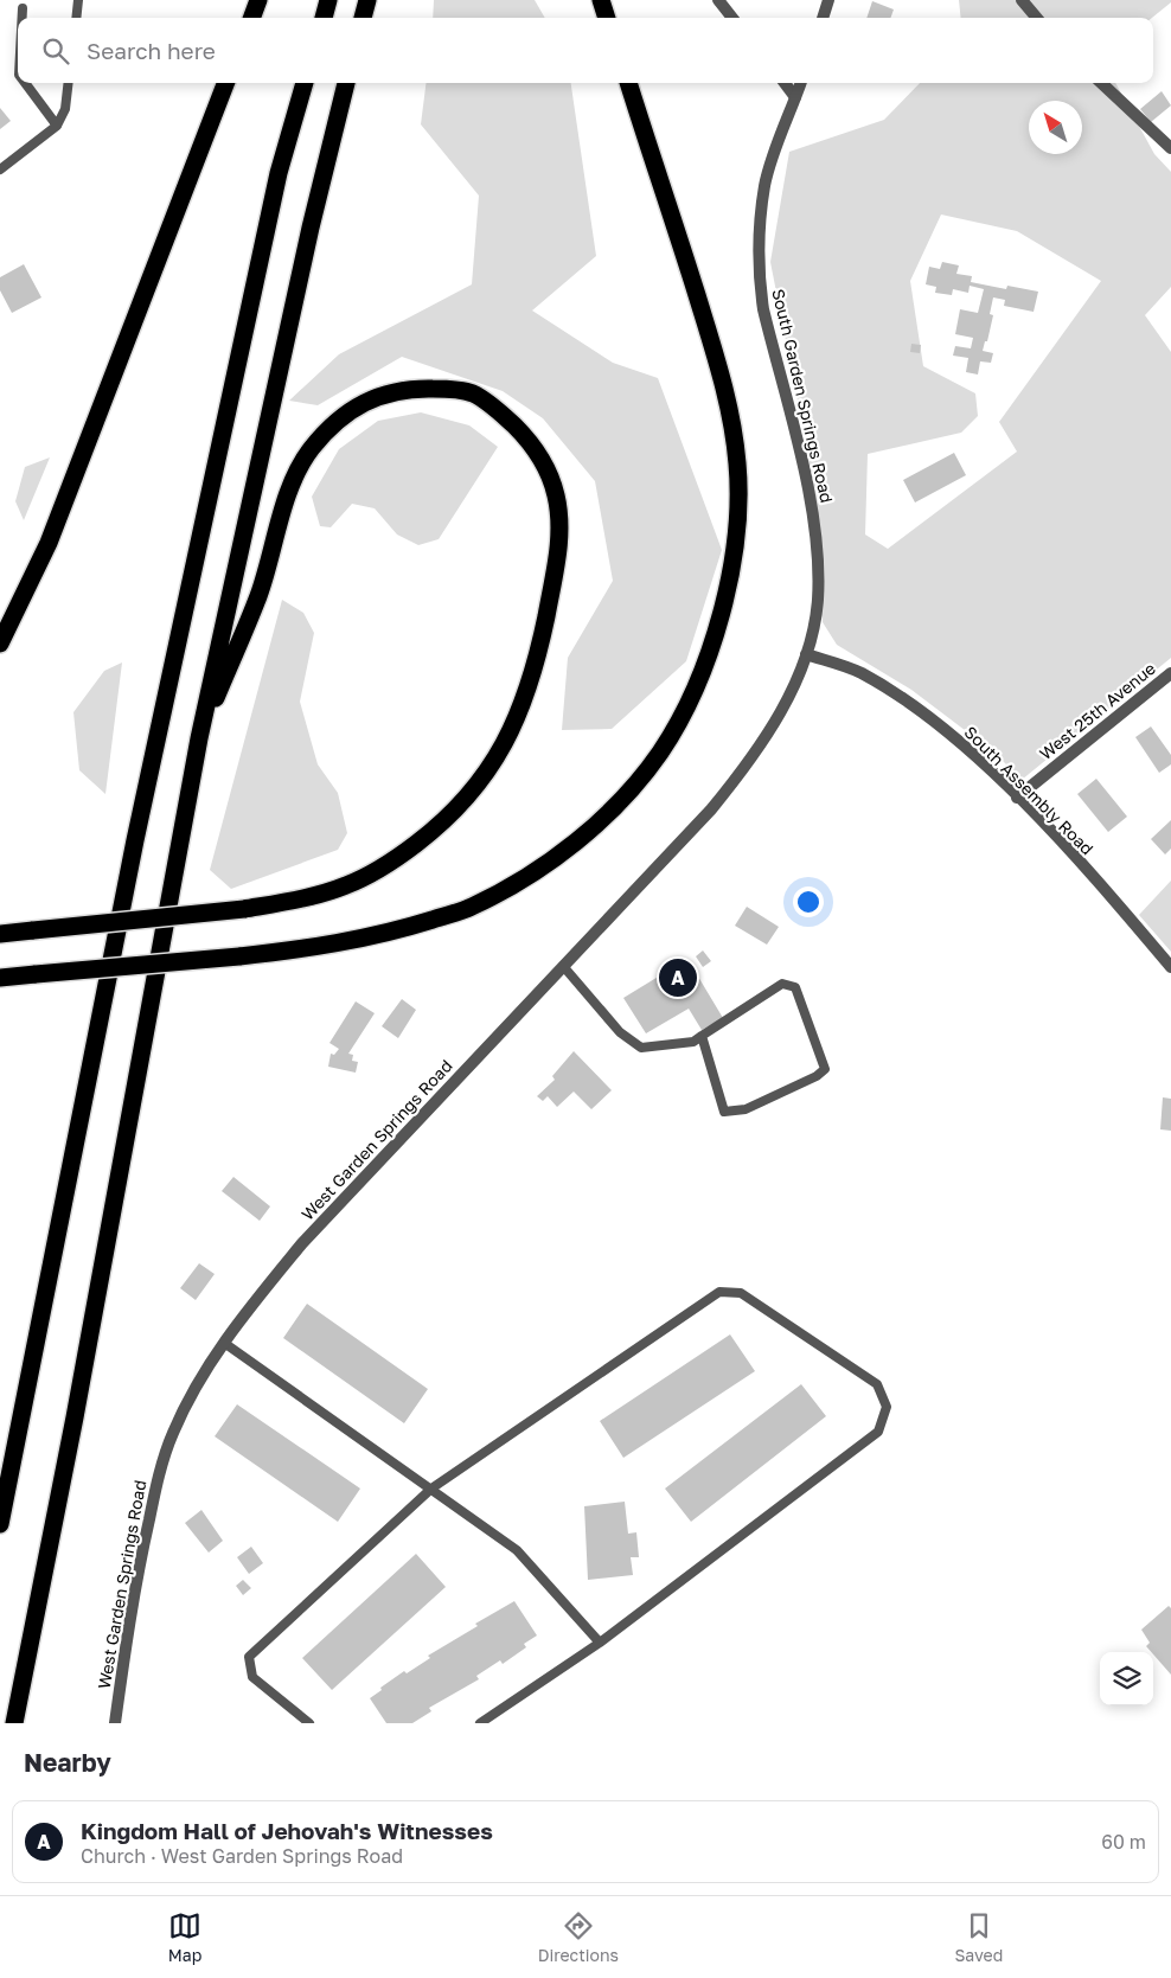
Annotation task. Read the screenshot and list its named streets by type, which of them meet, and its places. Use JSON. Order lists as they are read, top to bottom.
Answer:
{
  "streets": {
    "street": [
      "South Garden Springs Road",
      "West 25th Avenue",
      "South Assembly Road",
      "West Garden Springs Road"
    ]
  },
  "crossings": [
    ["South Garden Springs Road", "South Assembly Road"],
    ["South Garden Springs Road", "West Garden Springs Road"],
    ["West 25th Avenue", "South Assembly Road"],
    ["South Assembly Road", "West Garden Springs Road"]
  ],
  "north": "top left",
  "page": {
    "search": "Search here",
    "pins": "A",
    "heading": "Nearby",
    "list": [
      {
        "mark": "A",
        "name": "Kingdom Hall of Jehovah's Witnesses",
        "note": "Church · West Garden Springs Road",
        "value": "60 m"
      }
    ],
    "nav": ["Map", "Directions", "Saved"]
  }
}
